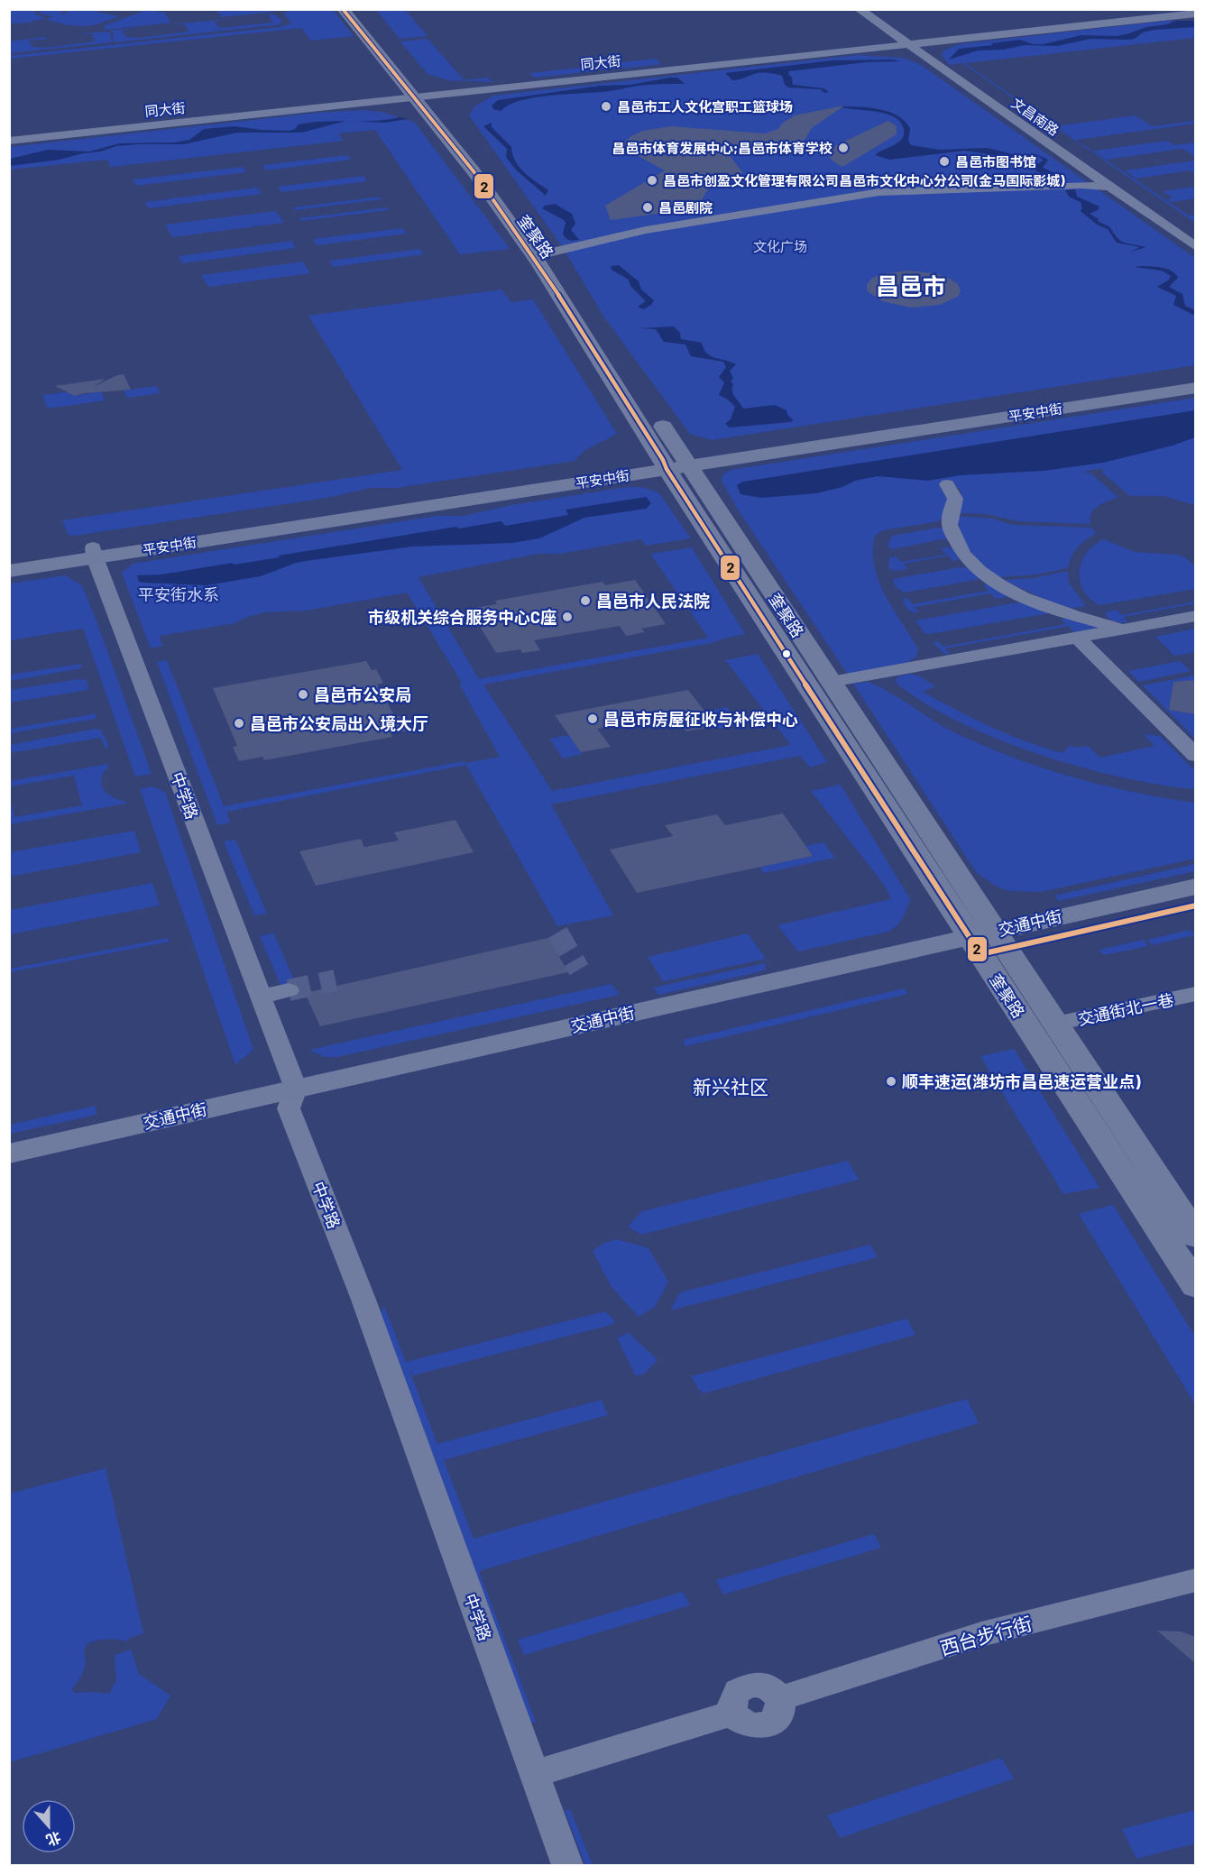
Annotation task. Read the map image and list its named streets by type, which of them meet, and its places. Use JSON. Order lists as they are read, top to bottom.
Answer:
{
  "streets": {
    "main road": ["奎聚路", "平安中街", "交通中街"],
    "street": [
      "同大街",
      "文昌南路",
      "中学路",
      "交通街北一巷",
      "西台步行街"
    ]
  },
  "crossings": [
    ["同大街", "文昌南路"],
    ["同大街", "奎聚路"],
    ["奎聚路", "平安中街"],
    ["奎聚路", "交通中街"],
    ["奎聚路", "交通街北一巷"],
    ["平安中街", "中学路"],
    ["中学路", "交通中街"],
    ["中学路", "西台步行街"]
  ],
  "districts": ["昌邑市", "新兴社区"],
  "parks": ["文化广场", "平安街水系"],
  "places": [
    "昌邑市工人文化宫职工篮球场",
    "昌邑市体育发展中心;昌邑市体育学校",
    "昌邑市图书馆",
    "昌邑市创盈文化管理有限公司昌邑市文化中心分公司(金马国际影城)",
    "昌邑剧院",
    "昌邑市人民法院",
    "市级机关综合服务中心C座",
    "昌邑市公安局",
    "昌邑市房屋征收与补偿中心",
    "昌邑市公安局出入境大厅",
    "顺丰速运(潍坊市昌邑速运营业点)"
  ],
  "lines": ["transit line 2"],
  "north": "bottom"
}
